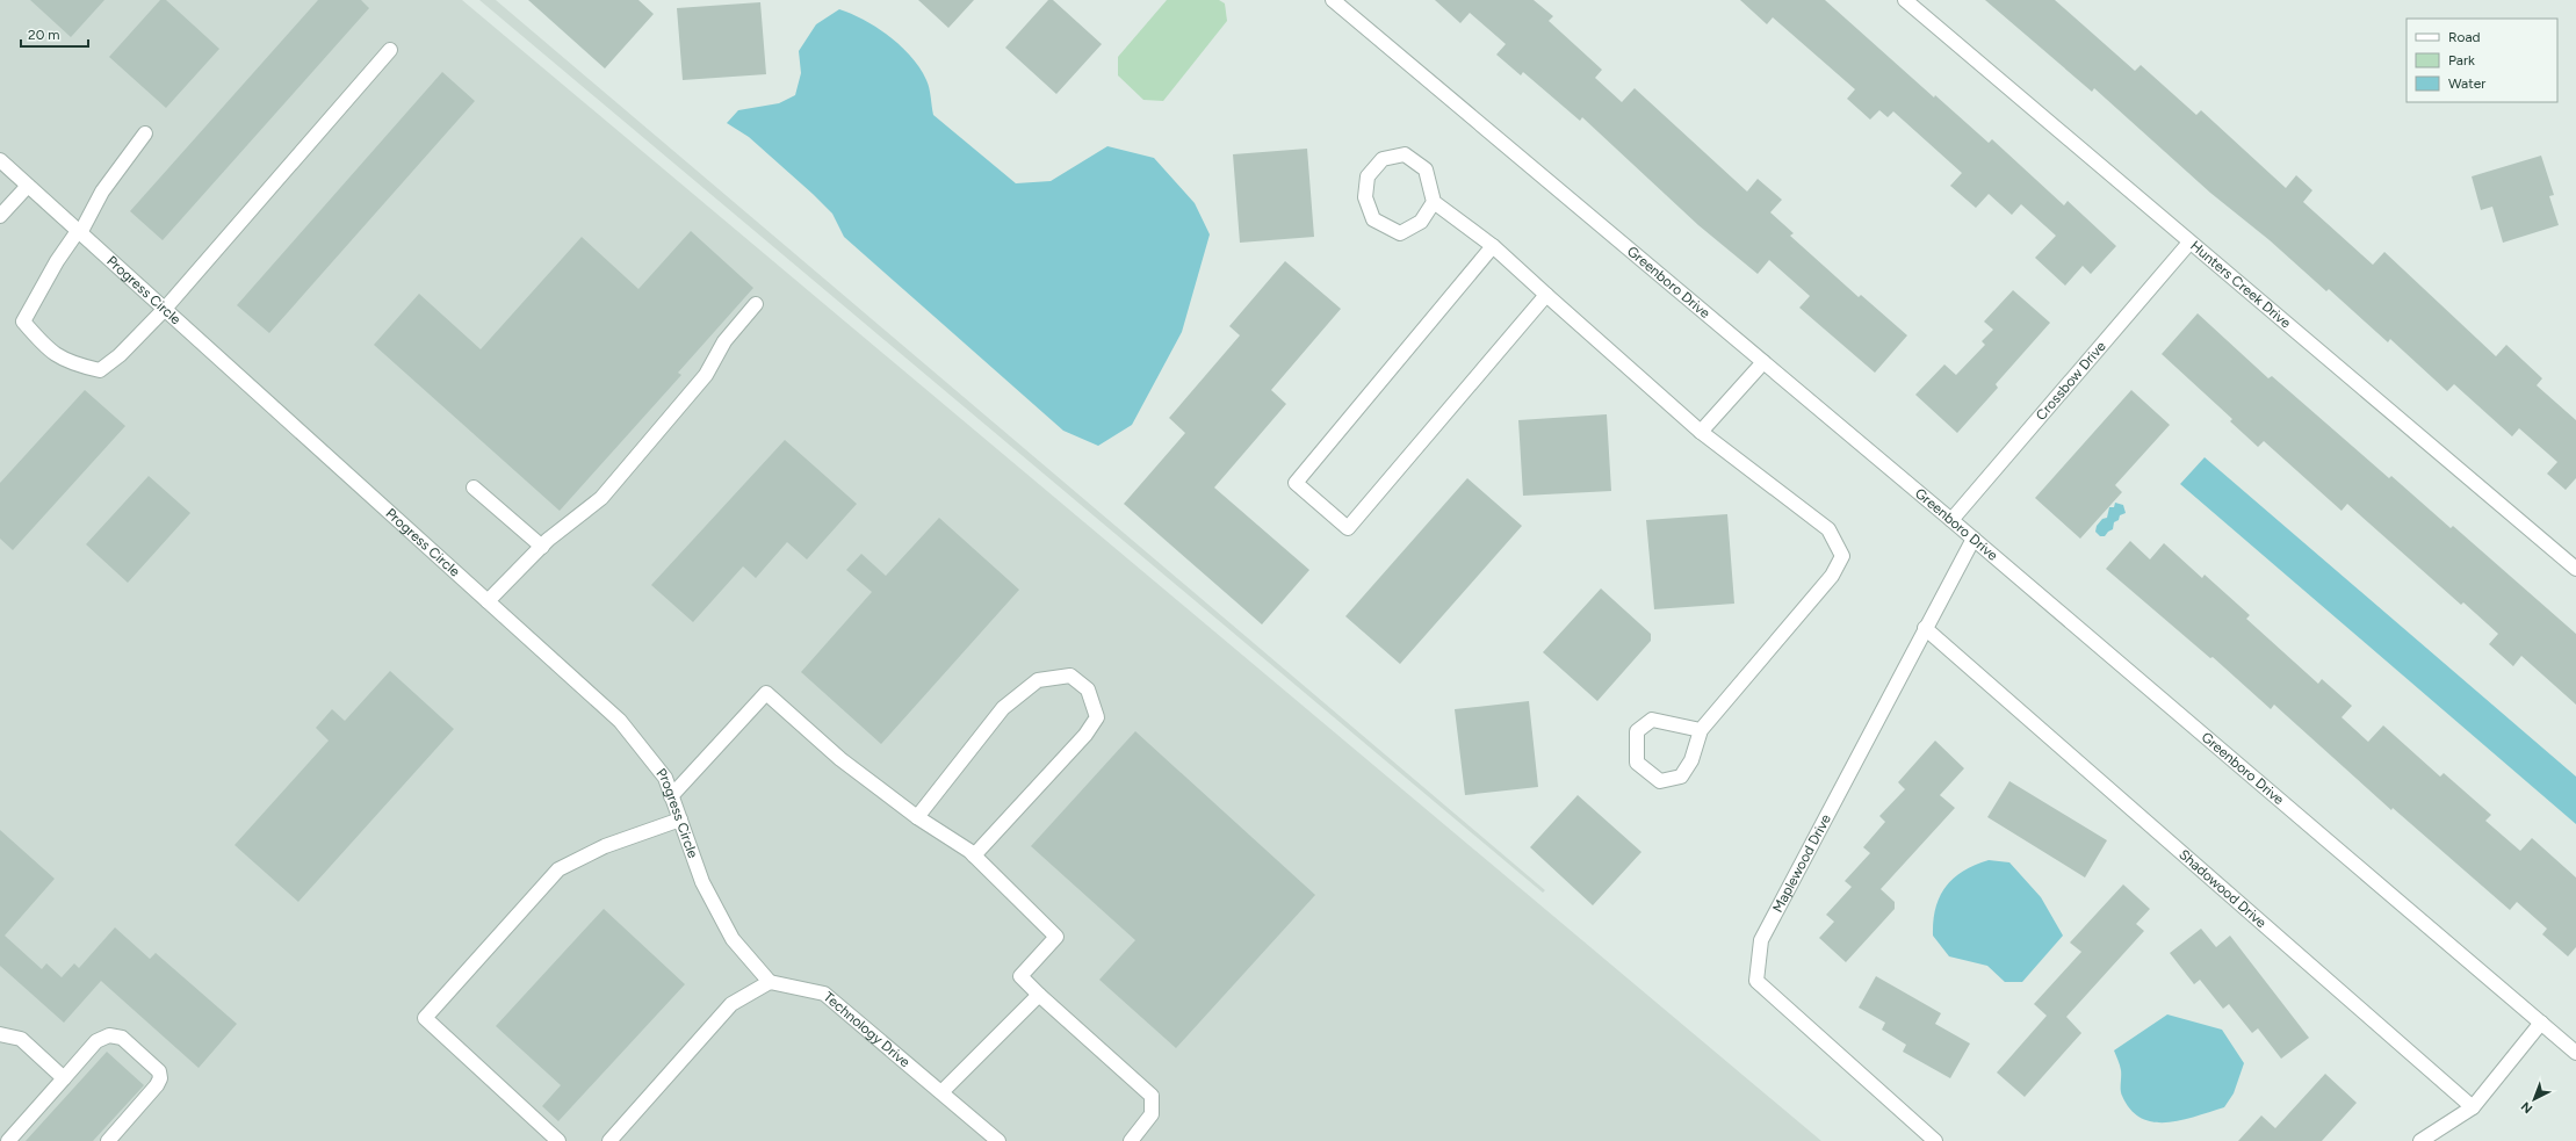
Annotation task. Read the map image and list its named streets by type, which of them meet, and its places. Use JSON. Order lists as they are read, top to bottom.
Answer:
{
  "streets": {
    "street": [
      "Greenboro Drive",
      "Hunters Creek Drive",
      "Progress Circle",
      "Crossbow Drive",
      "Maplewood Drive",
      "Shadowood Drive",
      "Technology Drive"
    ]
  },
  "crossings": [
    ["Greenboro Drive", "Crossbow Drive"],
    ["Greenboro Drive", "Maplewood Drive"],
    ["Hunters Creek Drive", "Crossbow Drive"],
    ["Progress Circle", "Technology Drive"],
    ["Maplewood Drive", "Shadowood Drive"]
  ],
  "legend": ["Road", "Park", "Water"],
  "scale_bar": "20 m",
  "north": "bottom left"
}
